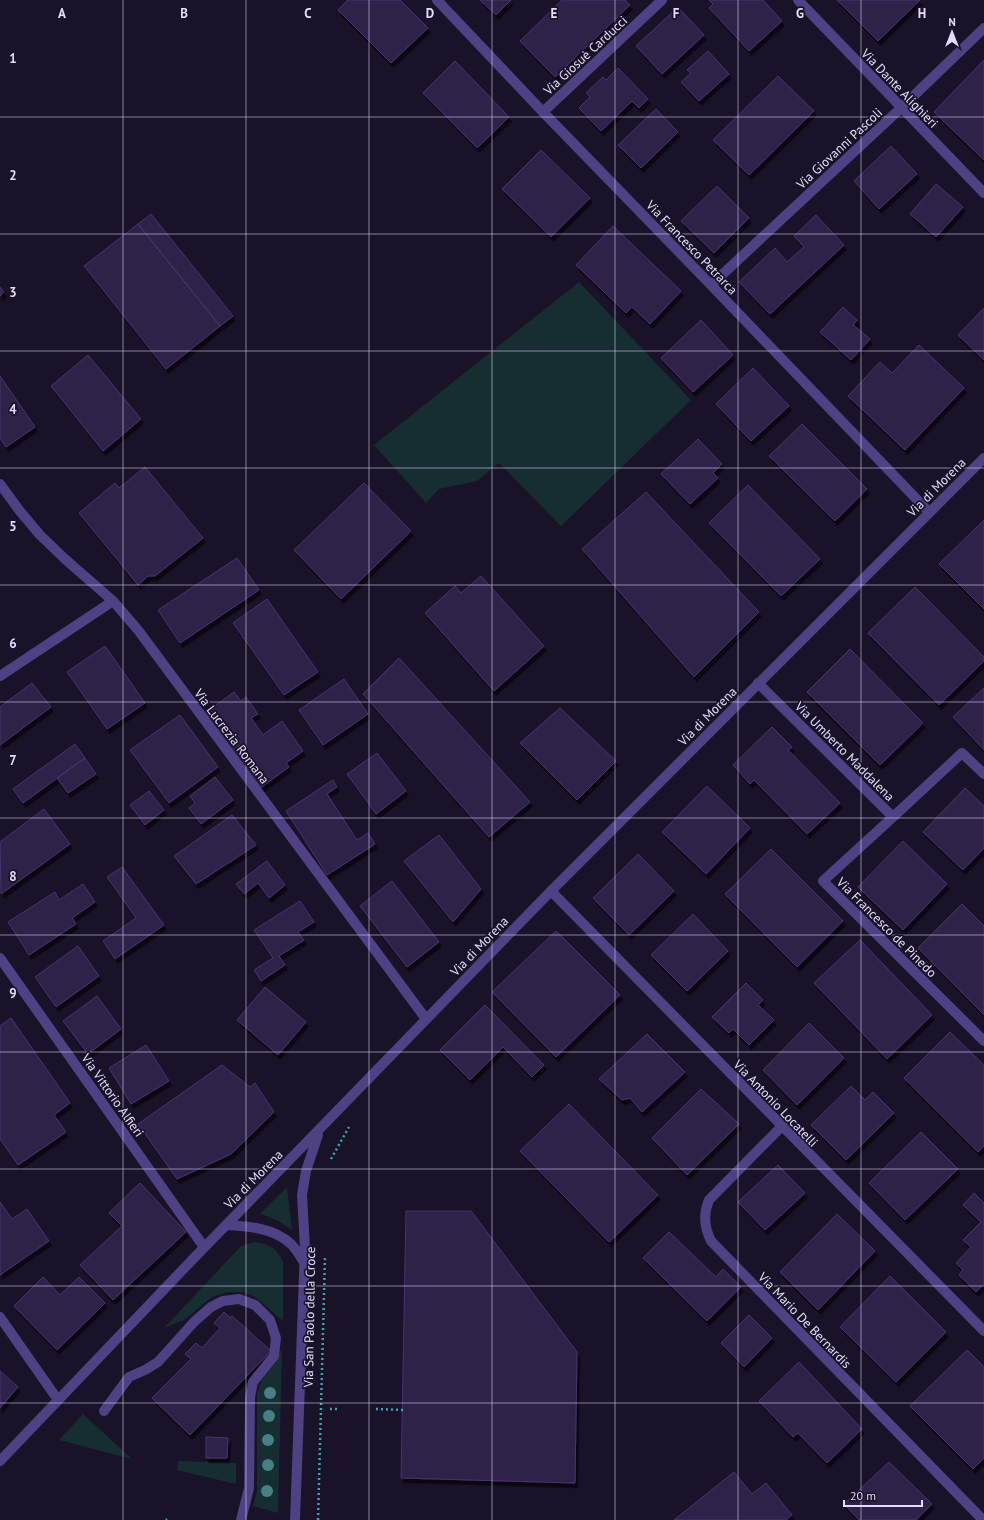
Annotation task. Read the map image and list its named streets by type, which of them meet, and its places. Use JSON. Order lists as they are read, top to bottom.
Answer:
{
  "streets": {
    "street": [
      "Via Giosuè Carducci",
      "Via Dante Alighieri",
      "Via Giovanni Pascoli",
      "Via Francesco Petrarca",
      "Via di Morena",
      "Via Lucrezia Romana",
      "Via Umberto Maddalena",
      "Via Francesco de Pinedo",
      "Via Vittorio Alfieri",
      "Via Antonio Locatelli",
      "Via San Paolo della Croce",
      "Via Mario De Bernardis"
    ]
  },
  "crossings": [
    ["Via Giosuè Carducci", "Via Francesco Petrarca"],
    ["Via Dante Alighieri", "Via Giovanni Pascoli"],
    ["Via Giovanni Pascoli", "Via Francesco Petrarca"],
    ["Via Francesco Petrarca", "Via di Morena"],
    ["Via di Morena", "Via Lucrezia Romana"],
    ["Via di Morena", "Via Umberto Maddalena"],
    ["Via di Morena", "Via Vittorio Alfieri"],
    ["Via di Morena", "Via Antonio Locatelli"],
    ["Via di Morena", "Via San Paolo della Croce"],
    ["Via Umberto Maddalena", "Via Francesco de Pinedo"],
    ["Via Antonio Locatelli", "Via Mario De Bernardis"]
  ],
  "scale_bar": "20 m",
  "north": "top",
  "grid": {
    "columns": [
      "A",
      "B",
      "C",
      "D",
      "E",
      "F",
      "G",
      "H"
    ],
    "rows": [
      "1",
      "2",
      "3",
      "4",
      "5",
      "6",
      "7",
      "8",
      "9"
    ]
  }
}
